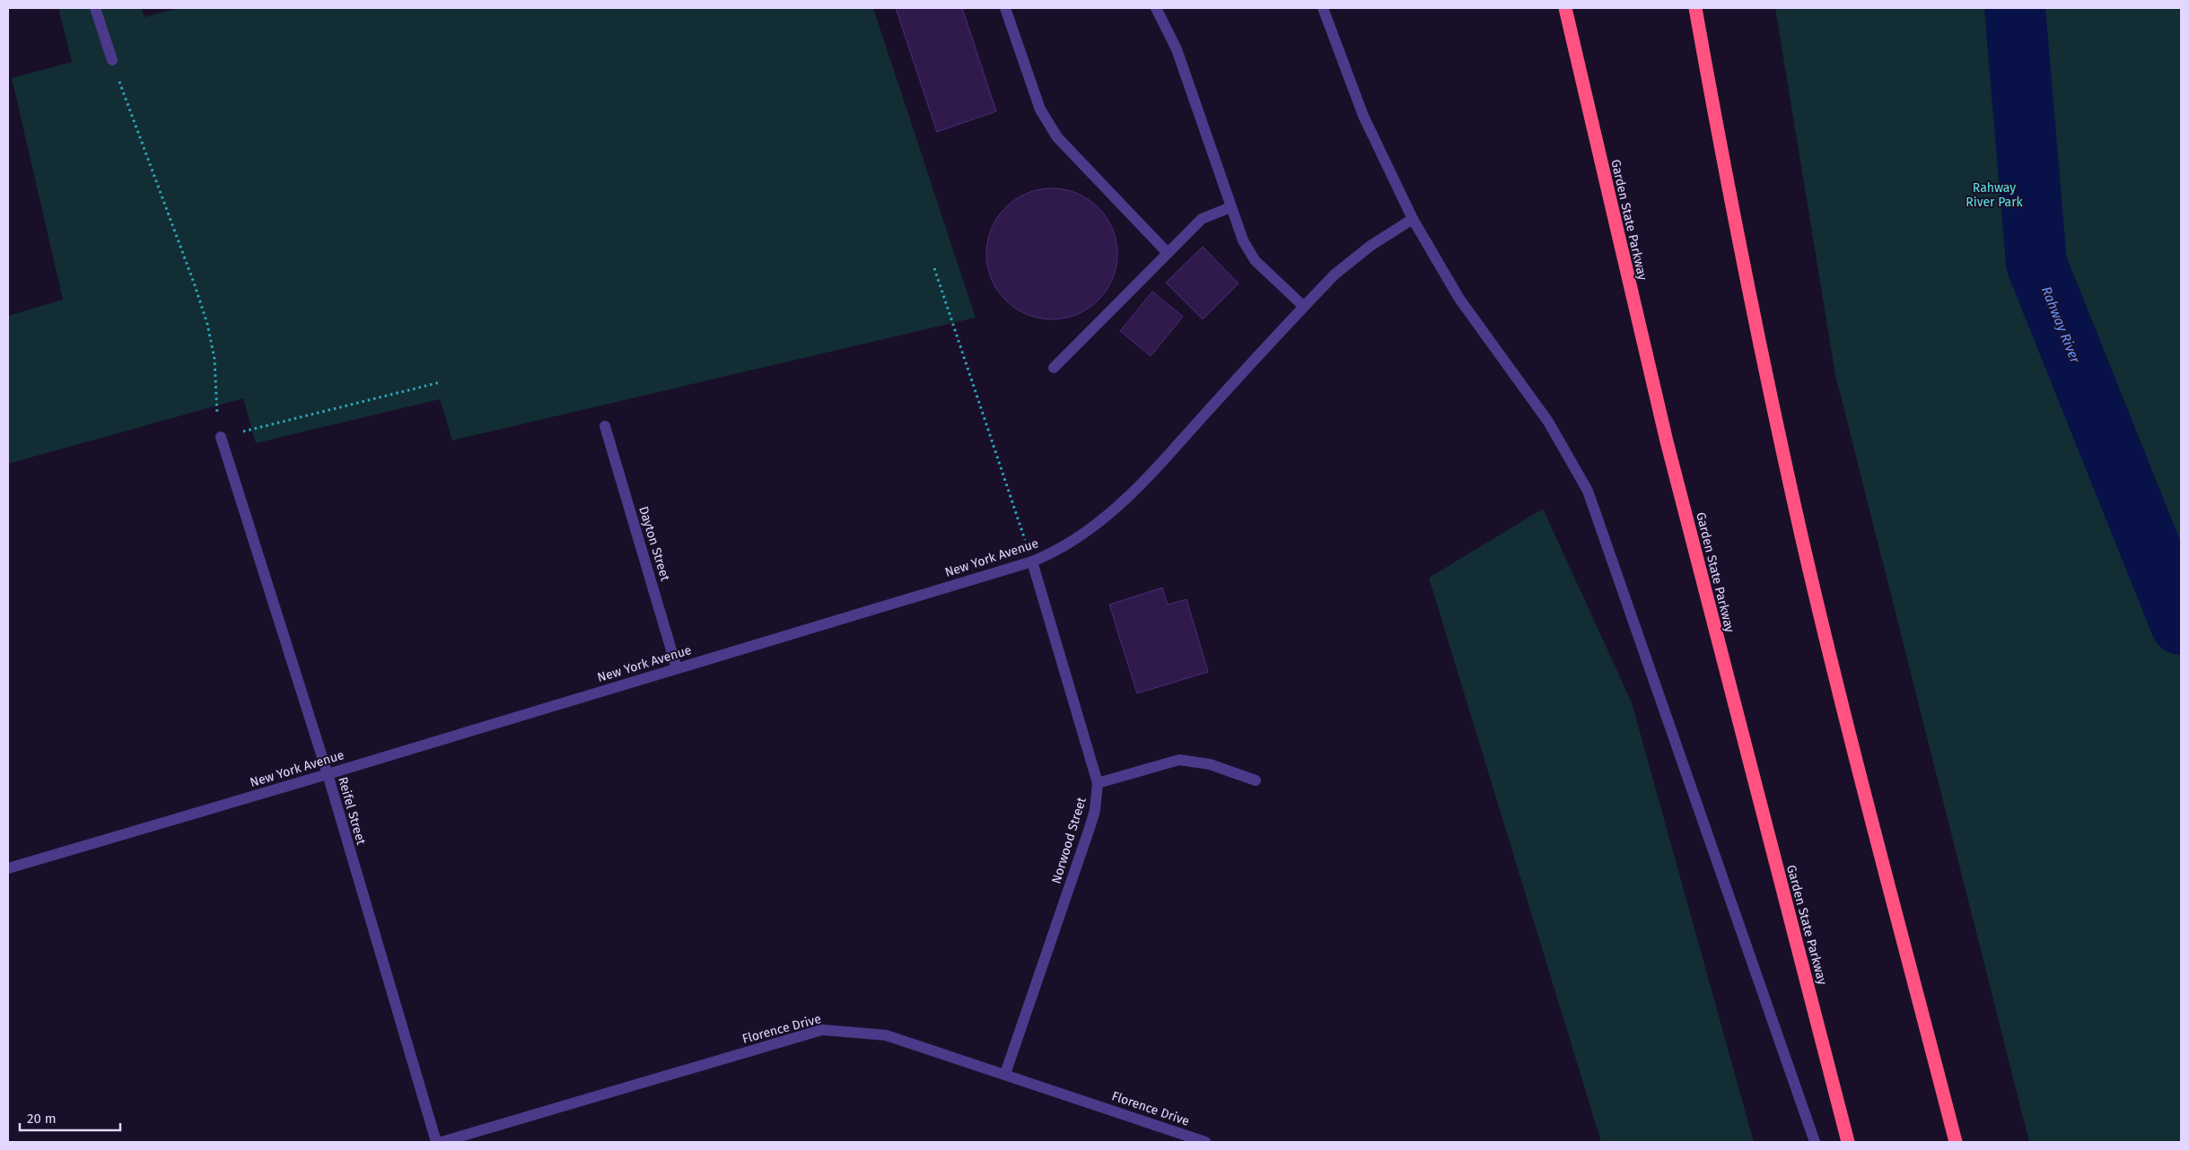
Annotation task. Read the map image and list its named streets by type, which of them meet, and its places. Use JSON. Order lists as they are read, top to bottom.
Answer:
{
  "streets": {
    "highway": ["Garden State Parkway"],
    "street": [
      "Dayton Street",
      "New York Avenue",
      "Reifel Street",
      "Norwood Street",
      "Florence Drive"
    ]
  },
  "crossings": [
    ["Dayton Street", "New York Avenue"],
    ["New York Avenue", "Reifel Street"],
    ["New York Avenue", "Norwood Street"],
    ["Norwood Street", "Florence Drive"]
  ],
  "water": ["Rahway River"],
  "parks": ["Rahway River Park"],
  "scale_bar": "20 m"
}
